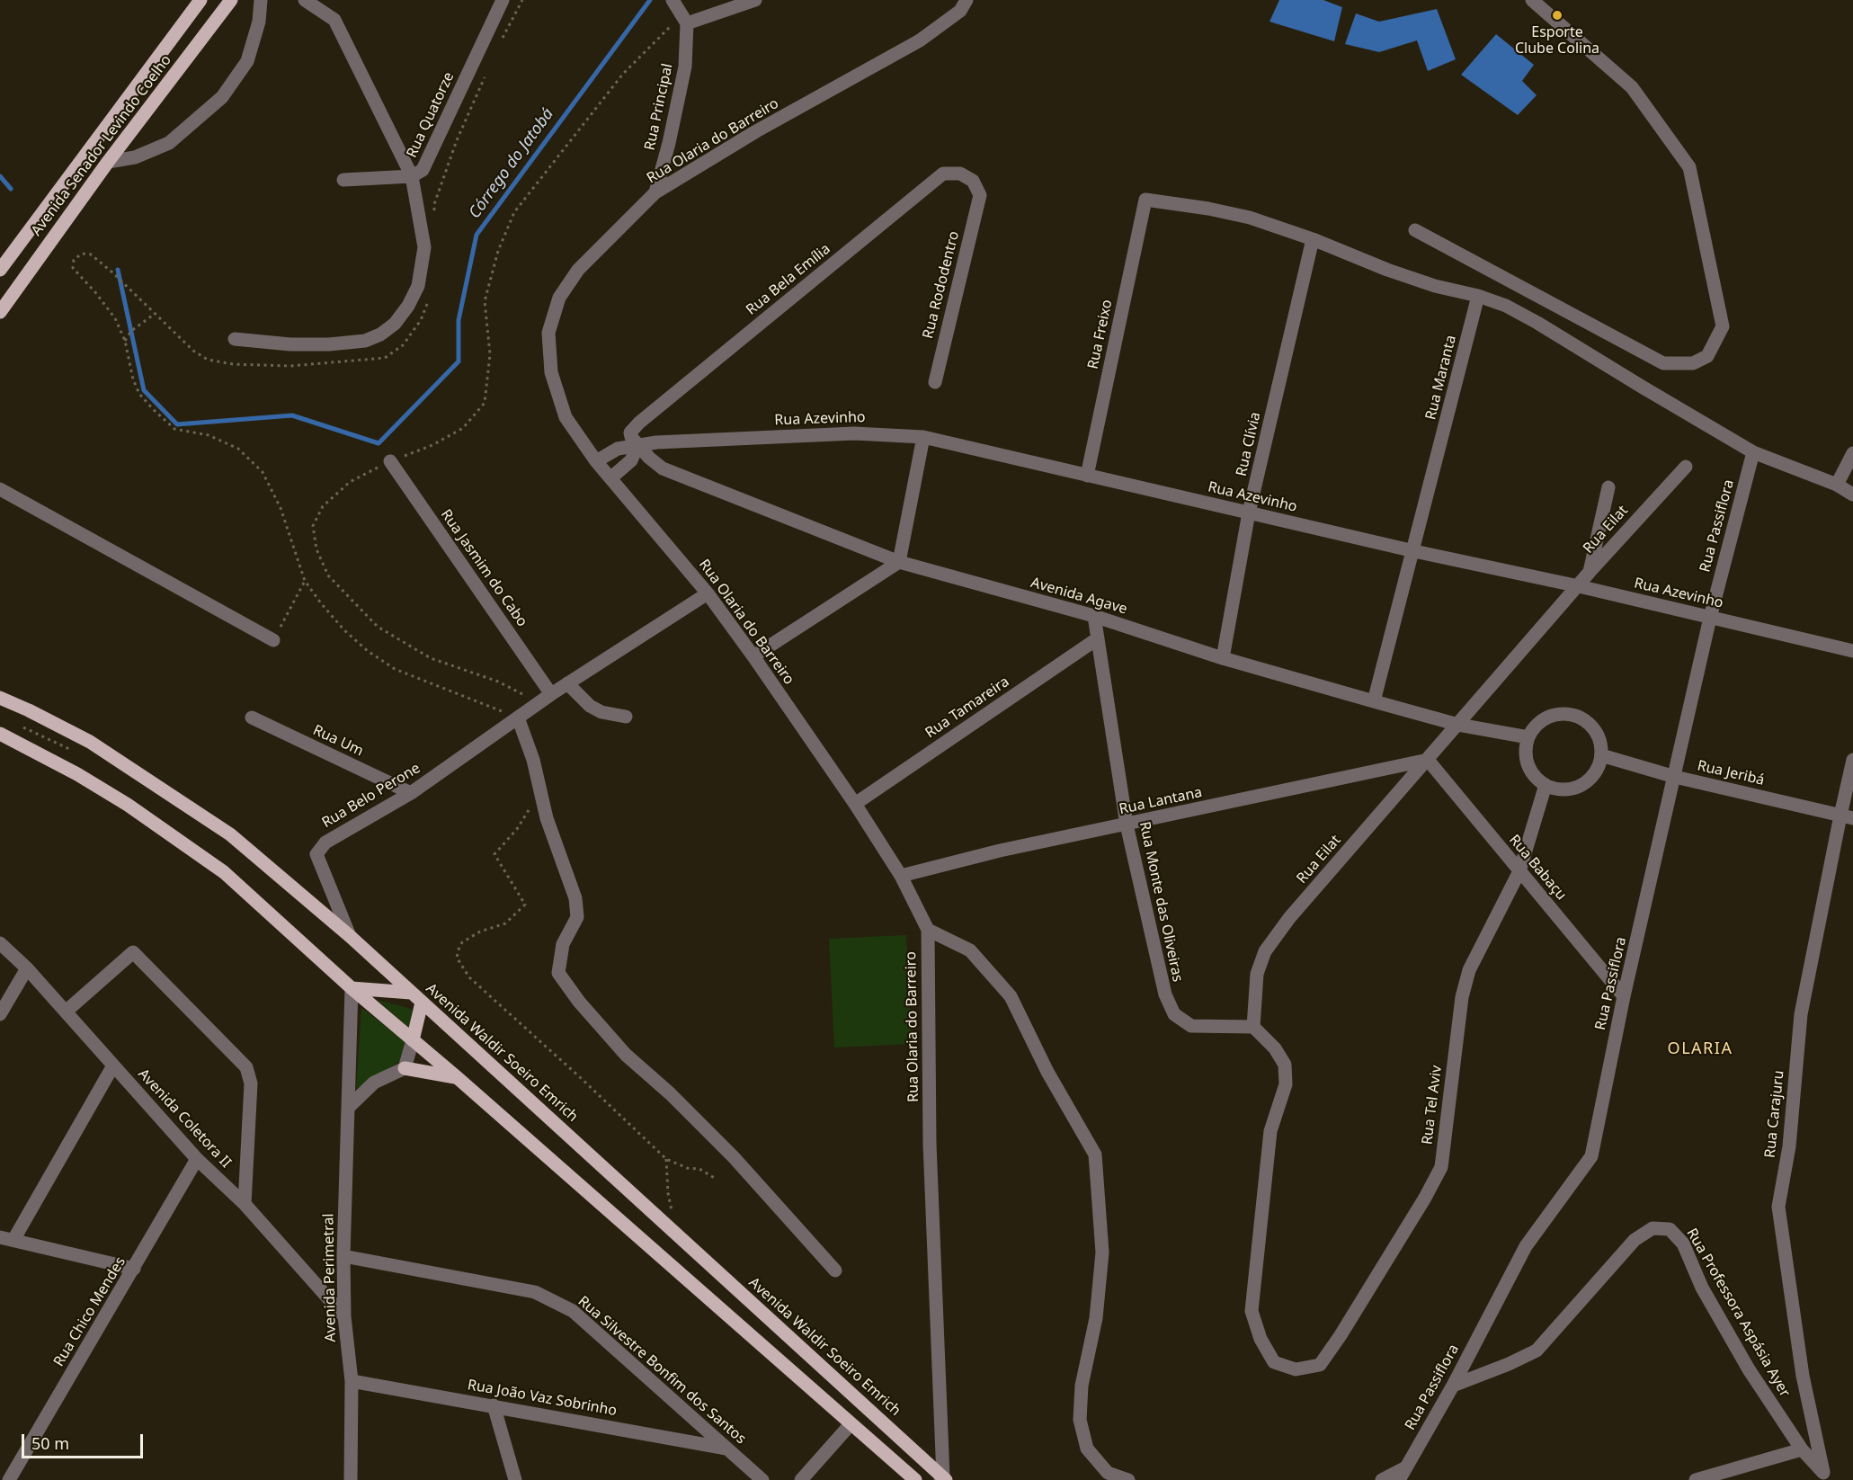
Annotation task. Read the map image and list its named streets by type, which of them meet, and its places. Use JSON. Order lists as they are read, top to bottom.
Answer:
{
  "streets": {
    "main road": ["Avenida Senador Levindo Coelho", "Avenida Waldir Soeiro Emrich"],
    "street": [
      "Rua Principal",
      "Rua Quatorze",
      "Rua Olaria do Barreiro",
      "Rua Bela Emília",
      "Rua Rododentro",
      "Rua Freixo",
      "Rua Maranta",
      "Rua Azevinho",
      "Rua Clívia",
      "Rua Passiflora",
      "Rua Eilat",
      "Rua Jasmim do Cabo",
      "Avenida Agave",
      "Rua Tamareira",
      "Rua Um",
      "Rua Jeribá",
      "Rua Belo Perone",
      "Rua Lantana",
      "Rua Babaçu",
      "Rua Monte das Oliveiras",
      "Rua Tel Aviv",
      "Rua Carajuru",
      "Avenida Coletora II",
      "Avenida Perimetral",
      "Rua Chico Mendes",
      "Rua Professora Aspásia Ayer",
      "Rua Silvestre Bonfim dos Santos",
      "Rua João Vaz Sobrinho"
    ]
  },
  "crossings": [
    ["Rua Principal", "Rua Olaria do Barreiro"],
    ["Rua Olaria do Barreiro", "Rua Azevinho"],
    ["Rua Olaria do Barreiro", "Rua Tamareira"],
    ["Rua Olaria do Barreiro", "Rua Belo Perone"],
    ["Rua Olaria do Barreiro", "Rua Lantana"],
    ["Rua Olaria do Barreiro", "Avenida Waldir Soeiro Emrich"],
    ["Rua Bela Emília", "Rua Rododentro"],
    ["Rua Bela Emília", "Rua Azevinho"],
    ["Rua Bela Emília", "Avenida Agave"],
    ["Rua Freixo", "Rua Azevinho"],
    ["Rua Freixo", "Rua Clívia"],
    ["Rua Maranta", "Rua Azevinho"],
    ["Rua Maranta", "Avenida Agave"],
    ["Rua Azevinho", "Rua Clívia"],
    ["Rua Azevinho", "Rua Passiflora"],
    ["Rua Azevinho", "Rua Eilat"],
    ["Rua Azevinho", "Avenida Agave"],
    ["Rua Clívia", "Avenida Agave"],
    ["Rua Passiflora", "Rua Jeribá"],
    ["Rua Passiflora", "Rua Babaçu"],
    ["Rua Passiflora", "Rua Professora Aspásia Ayer"],
    ["Rua Eilat", "Avenida Agave"],
    ["Rua Eilat", "Rua Lantana"],
    ["Rua Eilat", "Rua Babaçu"],
    ["Rua Eilat", "Rua Monte das Oliveiras"],
    ["Rua Eilat", "Rua Tel Aviv"],
    ["Rua Jasmim do Cabo", "Rua Belo Perone"],
    ["Avenida Agave", "Rua Jeribá"],
    ["Avenida Agave", "Rua Monte das Oliveiras"],
    ["Avenida Agave", "Rua Tel Aviv"],
    ["Rua Tamareira", "Rua Monte das Oliveiras"],
    ["Rua Um", "Rua Belo Perone"],
    ["Rua Jeribá", "Rua Tel Aviv"],
    ["Rua Jeribá", "Rua Carajuru"],
    ["Rua Belo Perone", "Avenida Waldir Soeiro Emrich"],
    ["Rua Lantana", "Rua Babaçu"],
    ["Rua Lantana", "Rua Monte das Oliveiras"],
    ["Rua Babaçu", "Rua Tel Aviv"],
    ["Rua Monte das Oliveiras", "Rua Tel Aviv"],
    ["Rua Carajuru", "Rua Professora Aspásia Ayer"],
    ["Avenida Coletora II", "Avenida Perimetral"],
    ["Avenida Coletora II", "Rua Chico Mendes"],
    ["Avenida Perimetral", "Rua Silvestre Bonfim dos Santos"],
    ["Avenida Perimetral", "Rua João Vaz Sobrinho"],
    ["Rua Silvestre Bonfim dos Santos", "Rua João Vaz Sobrinho"]
  ],
  "districts": ["OLARIA"],
  "water": ["Córrego do Jatobá"],
  "places": ["Esporte Clube Colina"],
  "scale_bar": "50 m"
}
